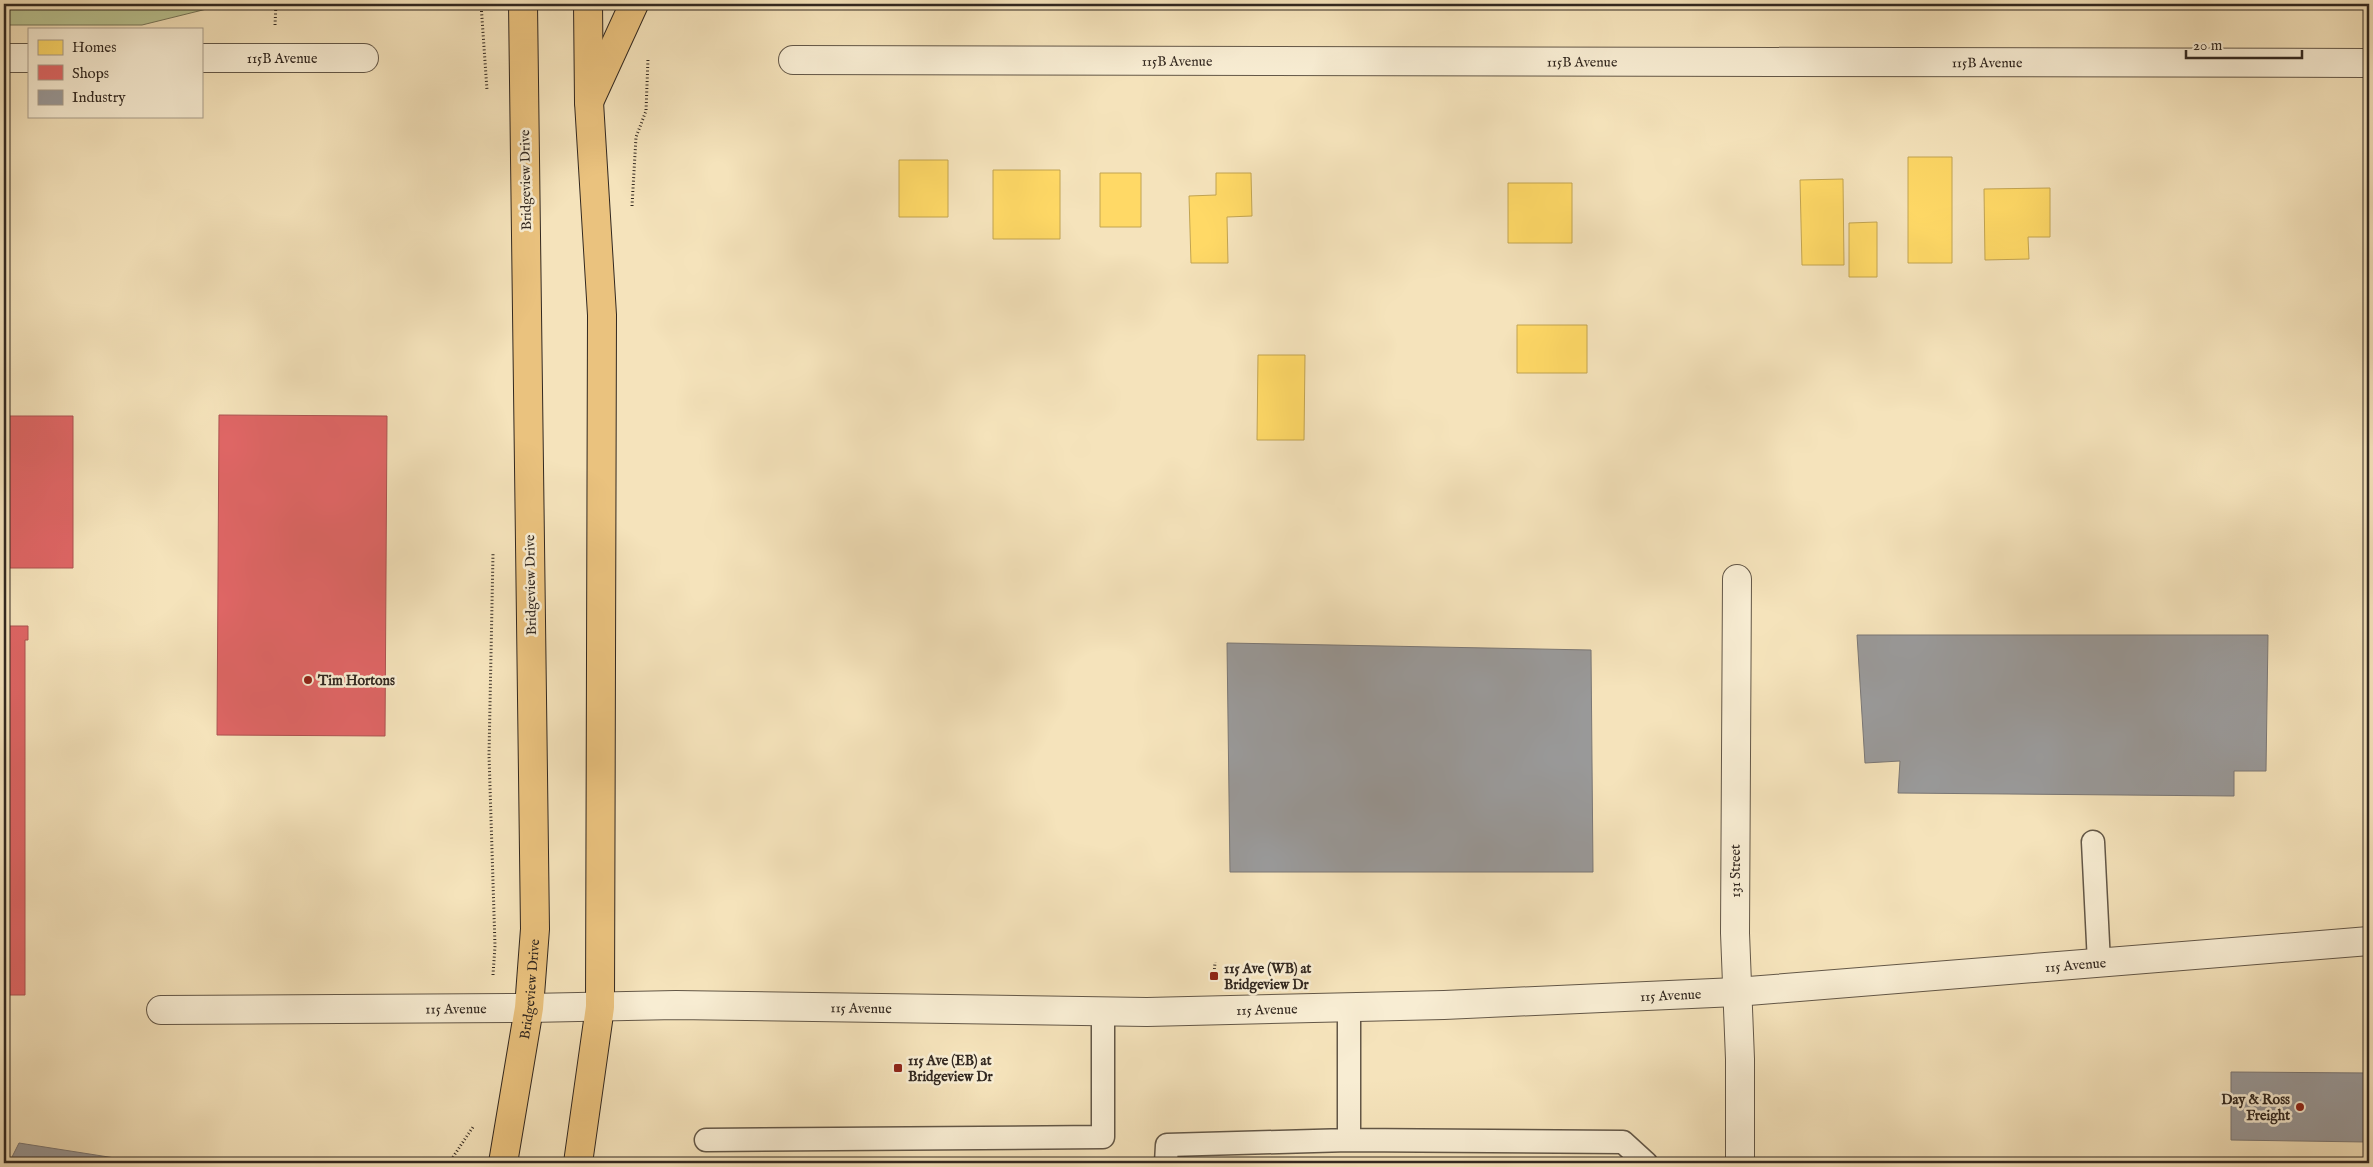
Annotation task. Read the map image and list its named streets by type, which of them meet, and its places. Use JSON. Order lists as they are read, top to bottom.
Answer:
{
  "streets": {
    "main road": ["Bridgeview Drive"],
    "street": ["115B Avenue", "131 Street", "115 Avenue"]
  },
  "crossings": [
    ["Bridgeview Drive", "115 Avenue"],
    ["131 Street", "115 Avenue"]
  ],
  "places": {
    "other": ["Tim Hortons", "Day & Ross Freight"],
    "transit": ["115 Ave (WB) at Bridgeview Dr", "115 Ave (EB) at Bridgeview Dr"]
  },
  "legend": ["Homes", "Shops", "Industry"],
  "scale_bar": "20 m"
}
